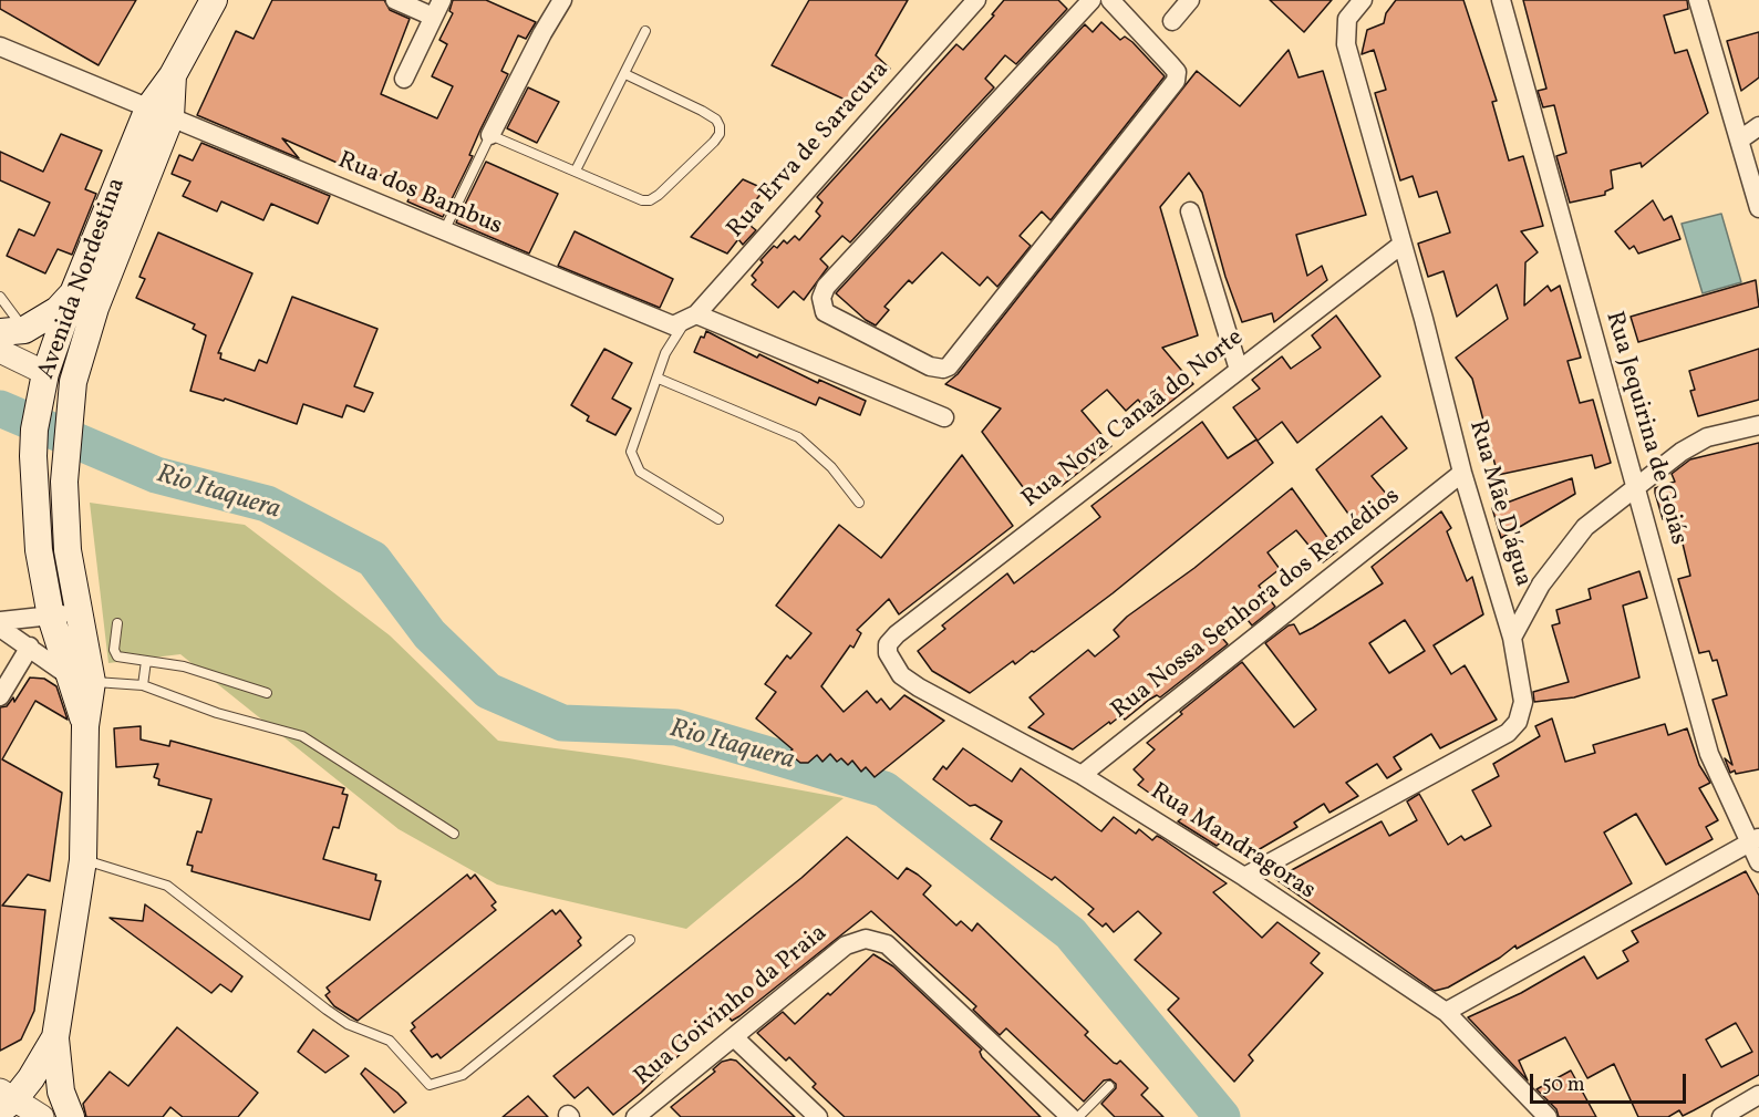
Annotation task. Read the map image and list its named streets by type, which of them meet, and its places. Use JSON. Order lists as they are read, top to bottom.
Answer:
{
  "streets": {
    "main road": ["Avenida Nordestina"],
    "street": [
      "Rua Erva de Saracura",
      "Rua dos Bambus",
      "Rua Nova Canaã do Norte",
      "Rua Jequirina de Goiás",
      "Rua Mãe D'água",
      "Rua Nossa Senhora dos Remédios",
      "Rua Mandragoras",
      "Rua Goivinho da Praia"
    ]
  },
  "crossings": [
    ["Rua Erva de Saracura", "Rua dos Bambus"],
    ["Rua dos Bambus", "Avenida Nordestina"],
    ["Rua Nova Canaã do Norte", "Rua Mãe D'água"],
    ["Rua Nova Canaã do Norte", "Rua Mandragoras"],
    ["Rua Mãe D'água", "Rua Nossa Senhora dos Remédios"],
    ["Rua Mãe D'água", "Rua Mandragoras"],
    ["Rua Nossa Senhora dos Remédios", "Rua Mandragoras"]
  ],
  "water": ["Rio Itaquera"],
  "scale_bar": "50 m"
}
